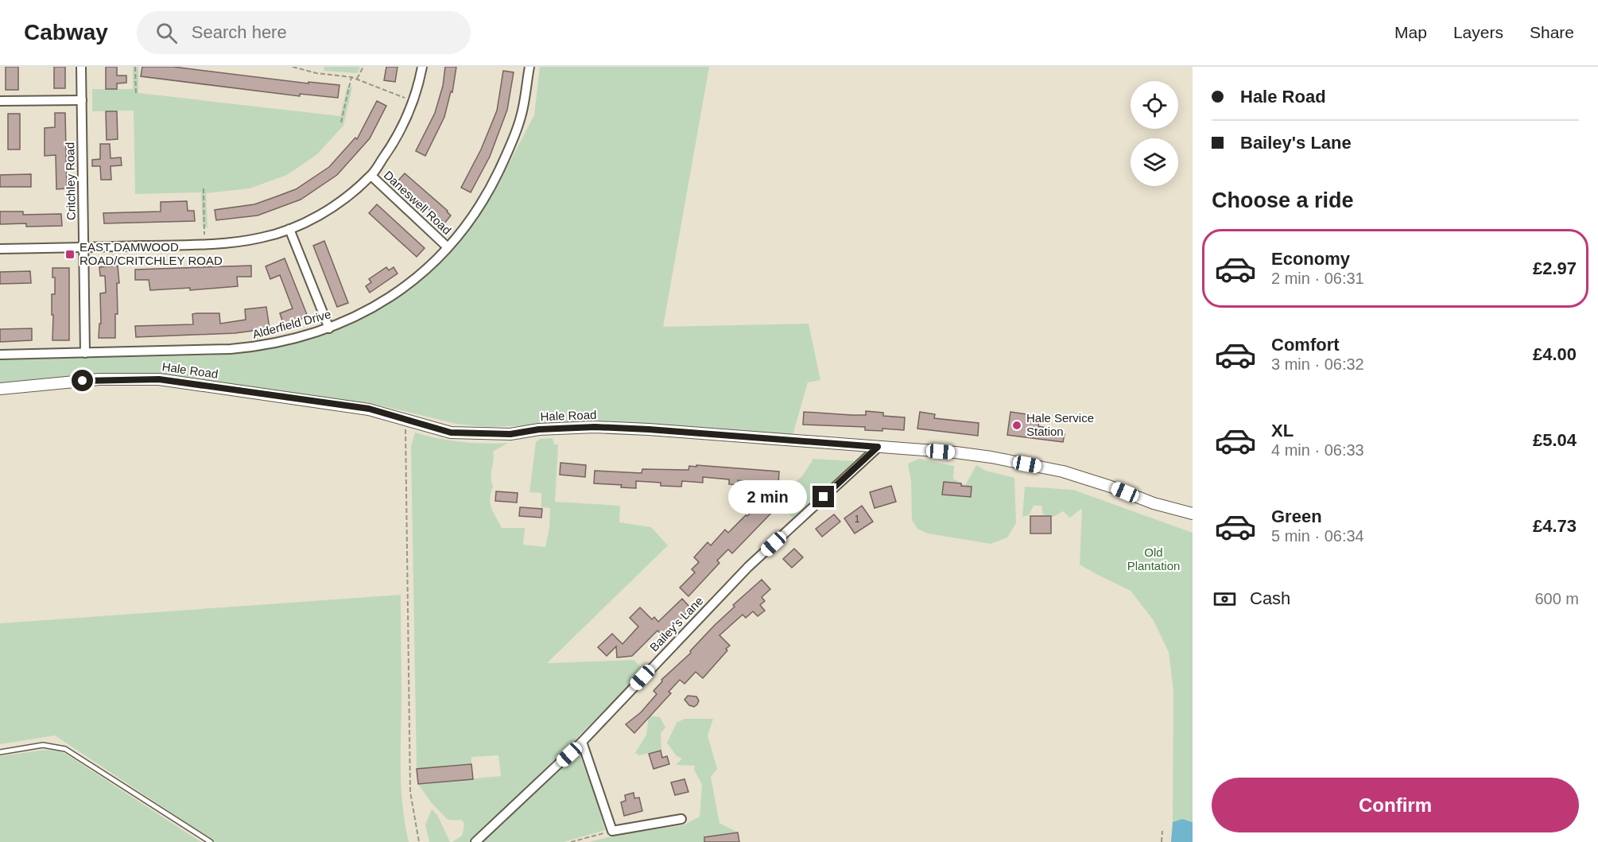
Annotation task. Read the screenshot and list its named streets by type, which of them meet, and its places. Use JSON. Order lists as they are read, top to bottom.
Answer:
{
  "streets": {
    "street": [
      "Critchley Road",
      "Daneswell Road",
      "Alderfield Drive",
      "Hale Road",
      "Bailey's Lane"
    ]
  },
  "crossings": [
    ["Critchley Road", "Alderfield Drive"],
    ["Daneswell Road", "Alderfield Drive"],
    ["Hale Road", "Bailey's Lane"]
  ],
  "parks": ["Old Plantation"],
  "places": {
    "transit": ["EAST DAMWOOD ROAD/CRITCHLEY ROAD"],
    "other": ["Hale Service Station"]
  },
  "house_numbers": ["1"],
  "page": {
    "header": "Cabway",
    "search": "Search here",
    "nav": ["Map", "Layers", "Share"],
    "banner": ["Hale Road", "Bailey's Lane"],
    "heading": "Choose a ride",
    "list": [
      {
        "name": "Economy",
        "note": "2 min · 06:31",
        "value": "£2.97"
      },
      {
        "name": "Comfort",
        "note": "3 min · 06:32",
        "value": "£4.00"
      },
      {
        "name": "XL",
        "note": "4 min · 06:33",
        "value": "£5.04"
      },
      {
        "name": "Green",
        "note": "5 min · 06:34",
        "value": "£4.73"
      }
    ],
    "bubble": "2 min",
    "pay": ["Cash", "600 m"],
    "buttons": "Confirm"
  }
}
